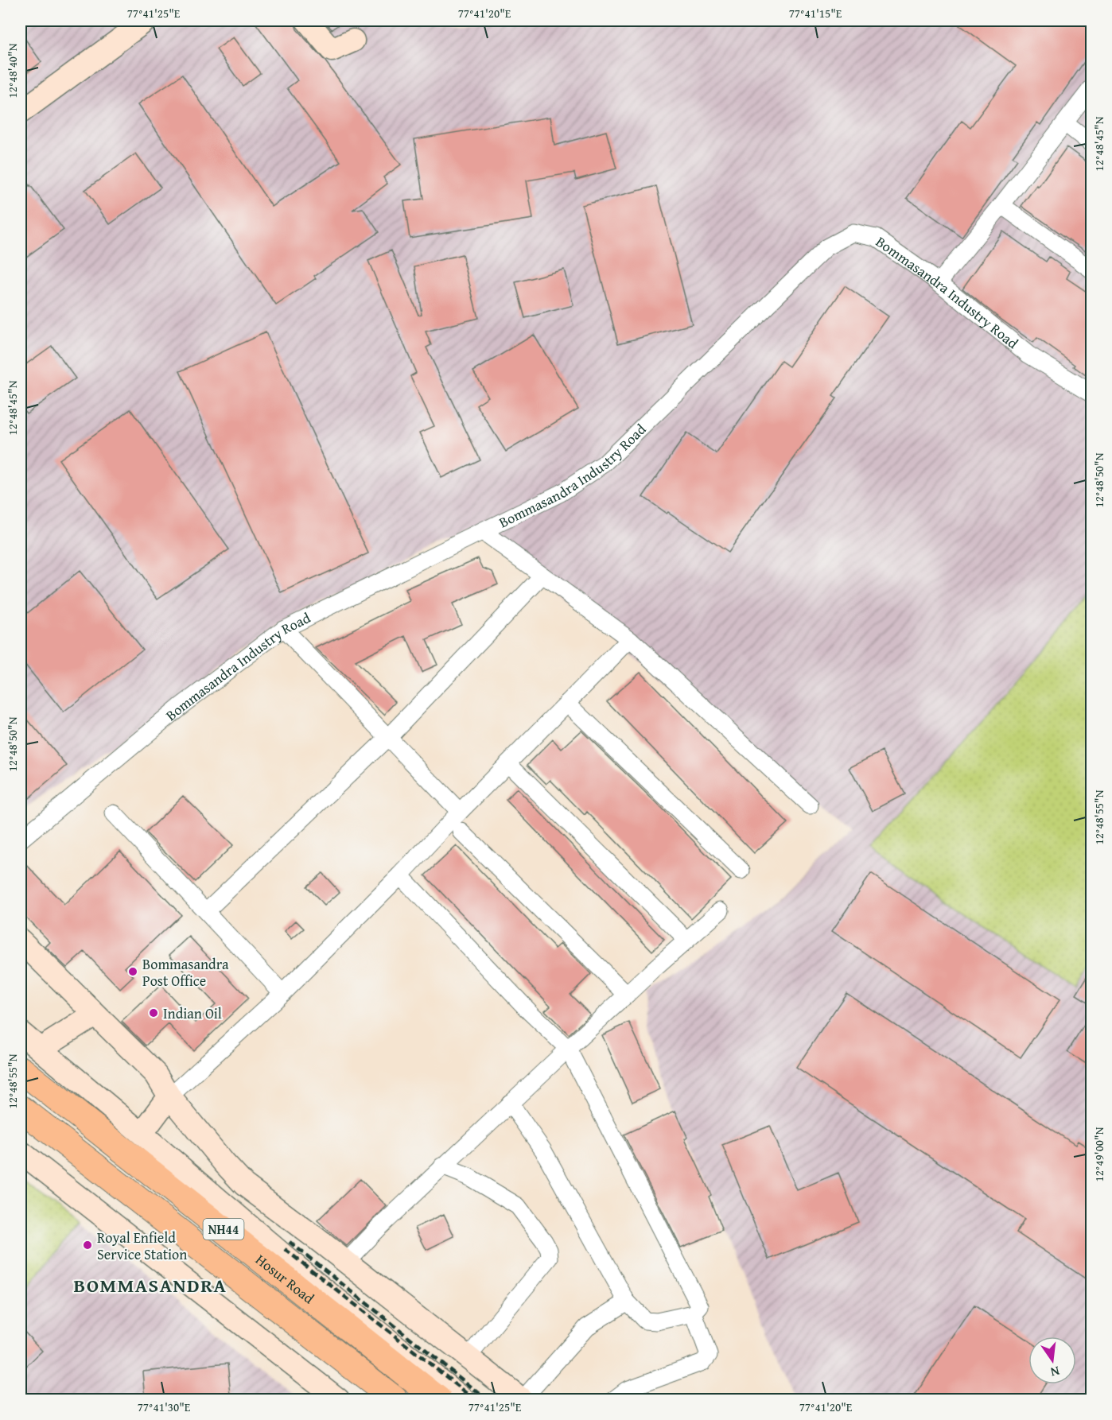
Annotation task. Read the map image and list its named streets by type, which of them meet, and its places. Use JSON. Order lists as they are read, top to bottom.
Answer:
{
  "streets": {
    "highway": ["NH44", "Hosur Road"],
    "street": ["Bommasandra Industry Road"]
  },
  "districts": ["BOMMASANDRA"],
  "places": ["Bommasandra Post Office", "Indian Oil", "Royal Enfield Service Station"],
  "north": "bottom",
  "coordinates": [
    "77°41'25\"E",
    "77°41'20\"E",
    "77°41'15\"E",
    "12°48'40\"N",
    "12°48'45\"N",
    "12°48'50\"N",
    "12°48'55\"N",
    "12°49'00\"N",
    "77°41'30\"E"
  ]
}
